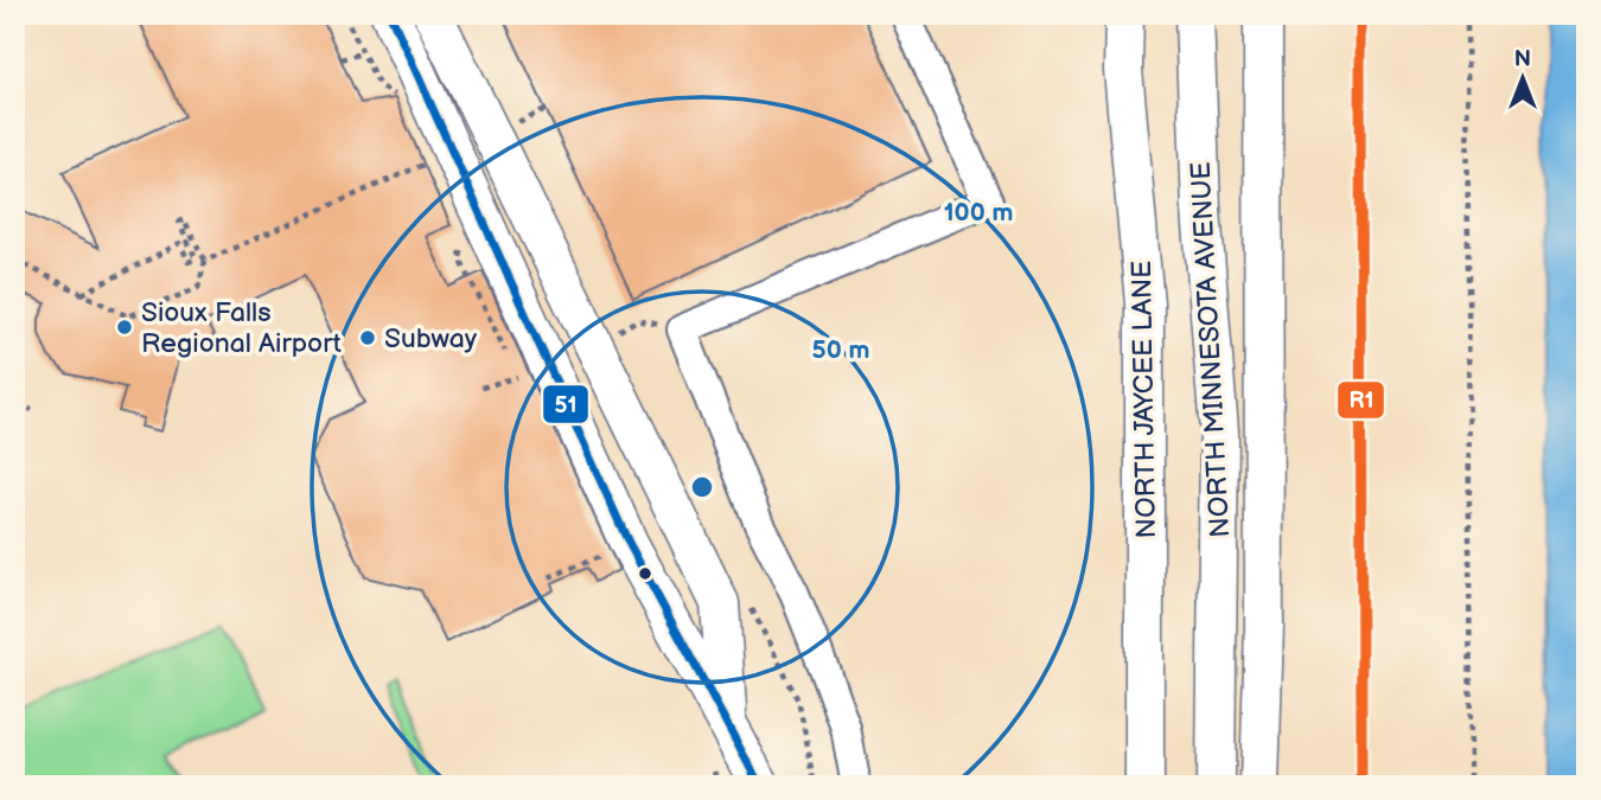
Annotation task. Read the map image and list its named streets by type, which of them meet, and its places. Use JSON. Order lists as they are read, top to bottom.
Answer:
{
  "streets": {
    "main road": ["NORTH MINNESOTA AVENUE", "NORTH JAYCEE LANE"]
  },
  "places": ["Sioux Falls Regional Airport", "Subway"],
  "lines": ["transit line R1", "transit line 51"],
  "north": "top",
  "rings": ["100 m", "50 m"]
}
